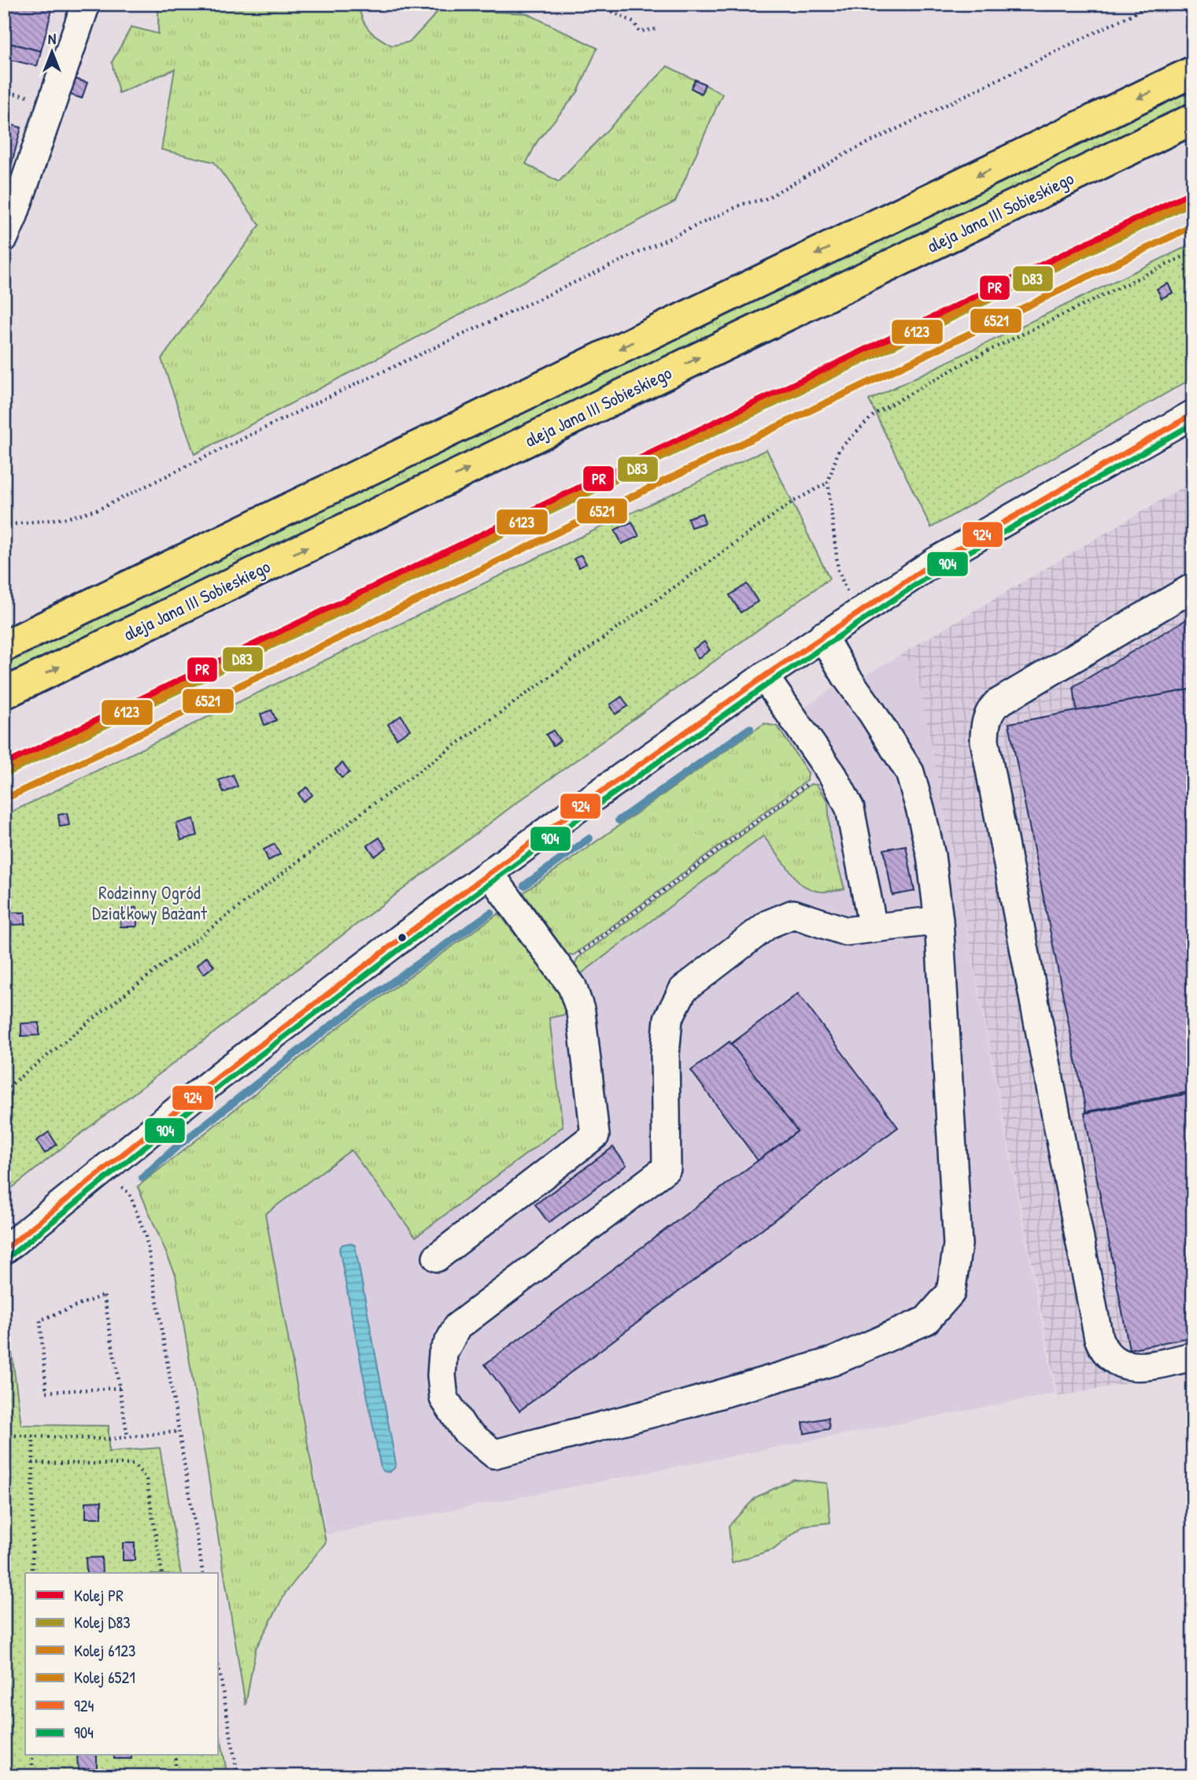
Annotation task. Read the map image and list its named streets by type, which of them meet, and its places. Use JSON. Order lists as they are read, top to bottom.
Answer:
{
  "streets": {
    "main road": ["aleja Jana III Sobieskiego"]
  },
  "parks": ["Rodzinny Ogród Działkowy Bażant"],
  "lines": [
    "rail line PR",
    "rail line 6123",
    "rail line D83",
    "rail line 6521",
    "transit line 924",
    "transit line 904"
  ],
  "legend": [
    "Kolej PR",
    "Kolej D83",
    "Kolej 6123",
    "Kolej 6521",
    "924",
    "904"
  ],
  "north": "top"
}
